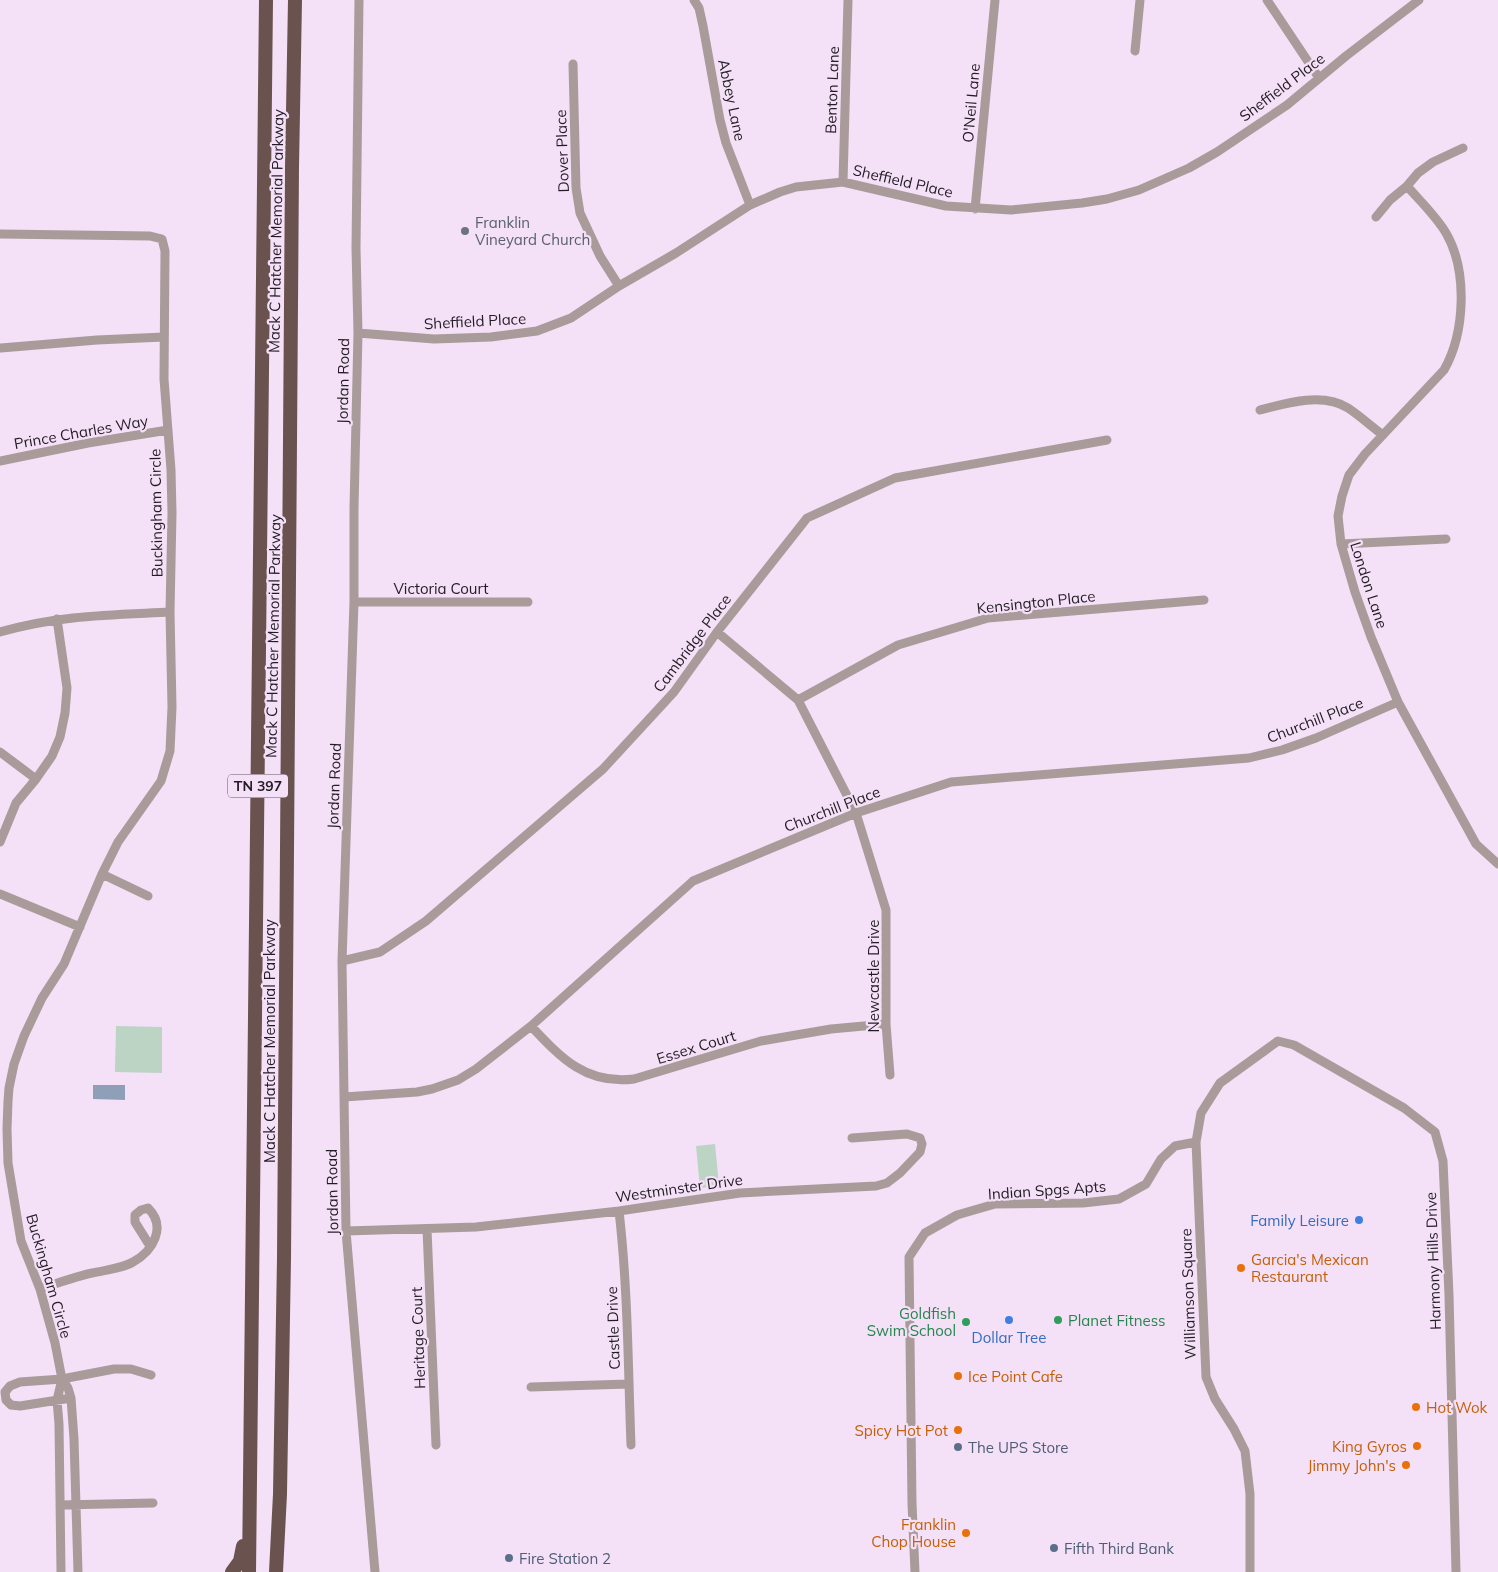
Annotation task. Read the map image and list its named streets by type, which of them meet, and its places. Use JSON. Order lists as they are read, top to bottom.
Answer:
{
  "streets": {
    "highway": ["Mack C Hatcher Memorial Parkway", "TN 397"],
    "street": [
      "Sheffield Place",
      "Benton Lane",
      "Abbey Lane",
      "O'Neil Lane",
      "Dover Place",
      "Jordan Road",
      "Prince Charles Way",
      "Buckingham Circle",
      "London Lane",
      "Victoria Court",
      "Kensington Place",
      "Cambridge Place",
      "Churchill Place",
      "Newcastle Drive",
      "Essex Court",
      "Westminster Drive",
      "Indian Spgs Apts",
      "Harmony Hills Drive",
      "Williamson Square",
      "Castle Drive",
      "Heritage Court"
    ]
  },
  "crossings": [
    ["Sheffield Place", "Benton Lane"],
    ["Sheffield Place", "Abbey Lane"],
    ["Sheffield Place", "O'Neil Lane"],
    ["Sheffield Place", "Dover Place"],
    ["Sheffield Place", "Jordan Road"],
    ["Jordan Road", "Victoria Court"],
    ["Jordan Road", "Cambridge Place"],
    ["Jordan Road", "Churchill Place"],
    ["Jordan Road", "Westminster Drive"],
    ["Prince Charles Way", "Buckingham Circle"],
    ["London Lane", "Churchill Place"],
    ["Kensington Place", "Newcastle Drive"],
    ["Cambridge Place", "Newcastle Drive"],
    ["Churchill Place", "Newcastle Drive"],
    ["Churchill Place", "Essex Court"],
    ["Newcastle Drive", "Essex Court"],
    ["Westminster Drive", "Castle Drive"],
    ["Westminster Drive", "Heritage Court"],
    ["Indian Spgs Apts", "Williamson Square"],
    ["Harmony Hills Drive", "Williamson Square"]
  ],
  "places": [
    "Franklin Vineyard Church",
    "Family Leisure",
    "Garcia's Mexican Restaurant",
    "Dollar Tree",
    "Planet Fitness",
    "Goldfish Swim School",
    "Ice Point Cafe",
    "Hot Wok",
    "Spicy Hot Pot",
    "King Gyros",
    "The UPS Store",
    "Jimmy John's",
    "Franklin Chop House",
    "Fifth Third Bank",
    "Fire Station 2"
  ]
}
